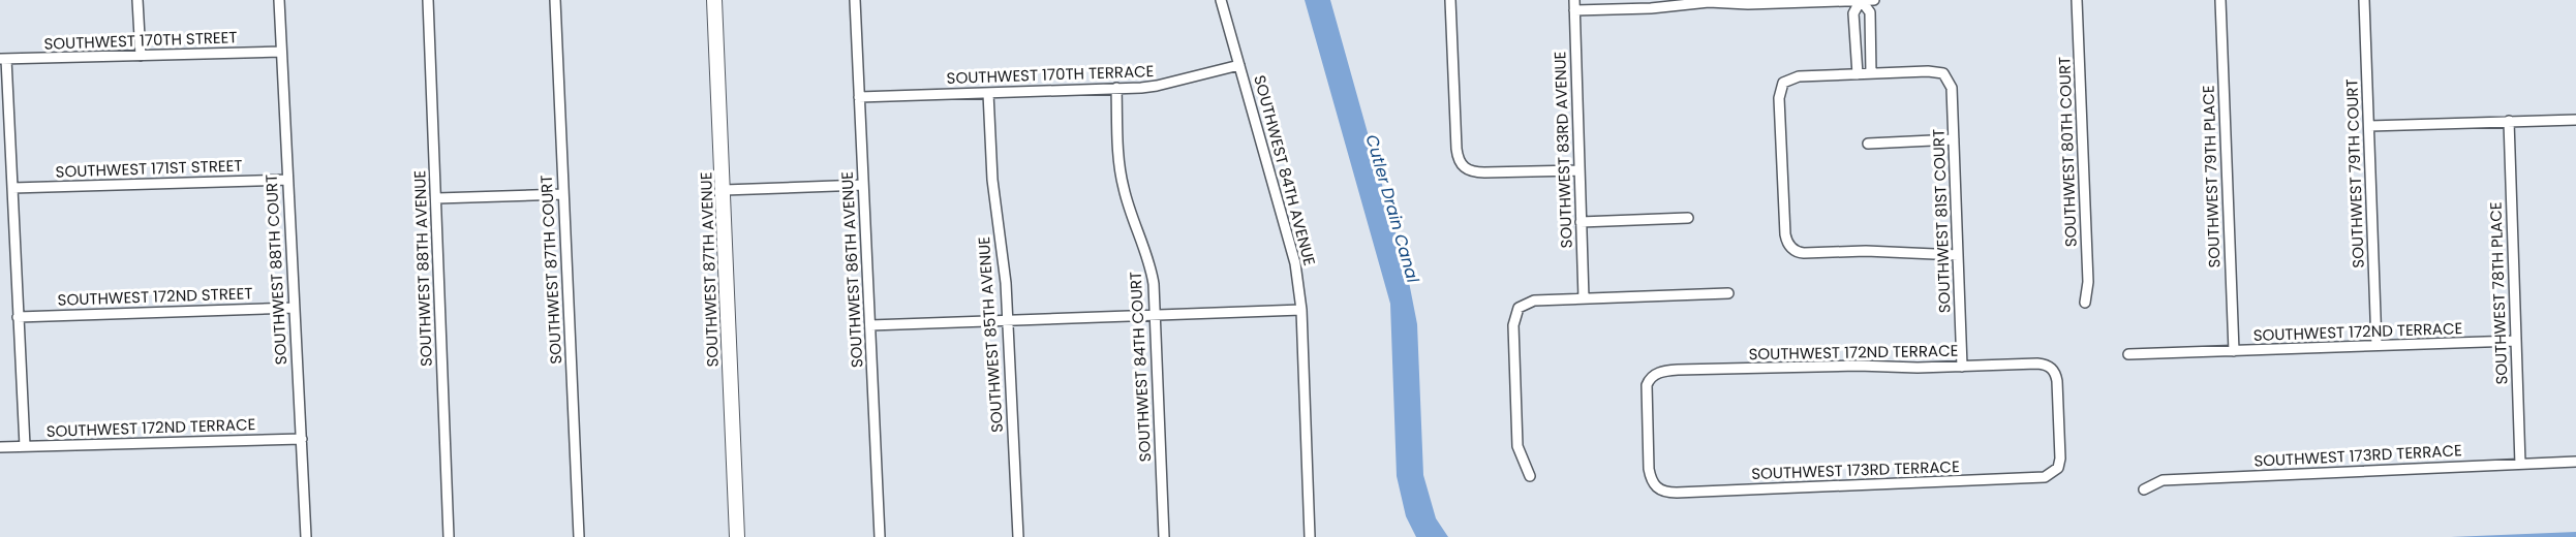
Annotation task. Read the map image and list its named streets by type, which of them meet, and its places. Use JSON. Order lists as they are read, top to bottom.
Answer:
{
  "streets": {
    "street": [
      "SOUTHWEST 170TH STREET",
      "SOUTHWEST 170TH TERRACE",
      "SOUTHWEST 83RD AVENUE",
      "SOUTHWEST 80TH COURT",
      "SOUTHWEST 171ST STREET",
      "SOUTHWEST 84TH AVENUE",
      "SOUTHWEST 79TH COURT",
      "SOUTHWEST 79TH PLACE",
      "SOUTHWEST 81ST COURT",
      "SOUTHWEST 88TH AVENUE",
      "SOUTHWEST 88TH COURT",
      "SOUTHWEST 87TH COURT",
      "SOUTHWEST 87TH AVENUE",
      "SOUTHWEST 86TH AVENUE",
      "SOUTHWEST 78TH PLACE",
      "SOUTHWEST 172ND STREET",
      "SOUTHWEST 172ND TERRACE",
      "SOUTHWEST 85TH AVENUE",
      "SOUTHWEST 84TH COURT",
      "SOUTHWEST 173RD TERRACE"
    ]
  },
  "crossings": [
    ["SOUTHWEST 170TH STREET", "SOUTHWEST 88TH COURT"],
    ["SOUTHWEST 170TH TERRACE", "SOUTHWEST 84TH AVENUE"],
    ["SOUTHWEST 170TH TERRACE", "SOUTHWEST 86TH AVENUE"],
    ["SOUTHWEST 170TH TERRACE", "SOUTHWEST 85TH AVENUE"],
    ["SOUTHWEST 170TH TERRACE", "SOUTHWEST 84TH COURT"],
    ["SOUTHWEST 171ST STREET", "SOUTHWEST 88TH COURT"],
    ["SOUTHWEST 79TH COURT", "SOUTHWEST 172ND TERRACE"],
    ["SOUTHWEST 79TH PLACE", "SOUTHWEST 172ND TERRACE"],
    ["SOUTHWEST 81ST COURT", "SOUTHWEST 172ND TERRACE"],
    ["SOUTHWEST 88TH COURT", "SOUTHWEST 172ND STREET"],
    ["SOUTHWEST 88TH COURT", "SOUTHWEST 172ND TERRACE"],
    ["SOUTHWEST 78TH PLACE", "SOUTHWEST 172ND TERRACE"],
    ["SOUTHWEST 78TH PLACE", "SOUTHWEST 173RD TERRACE"],
    ["SOUTHWEST 172ND TERRACE", "SOUTHWEST 173RD TERRACE"]
  ],
  "water": ["Cutler Drain Canal"]
}
